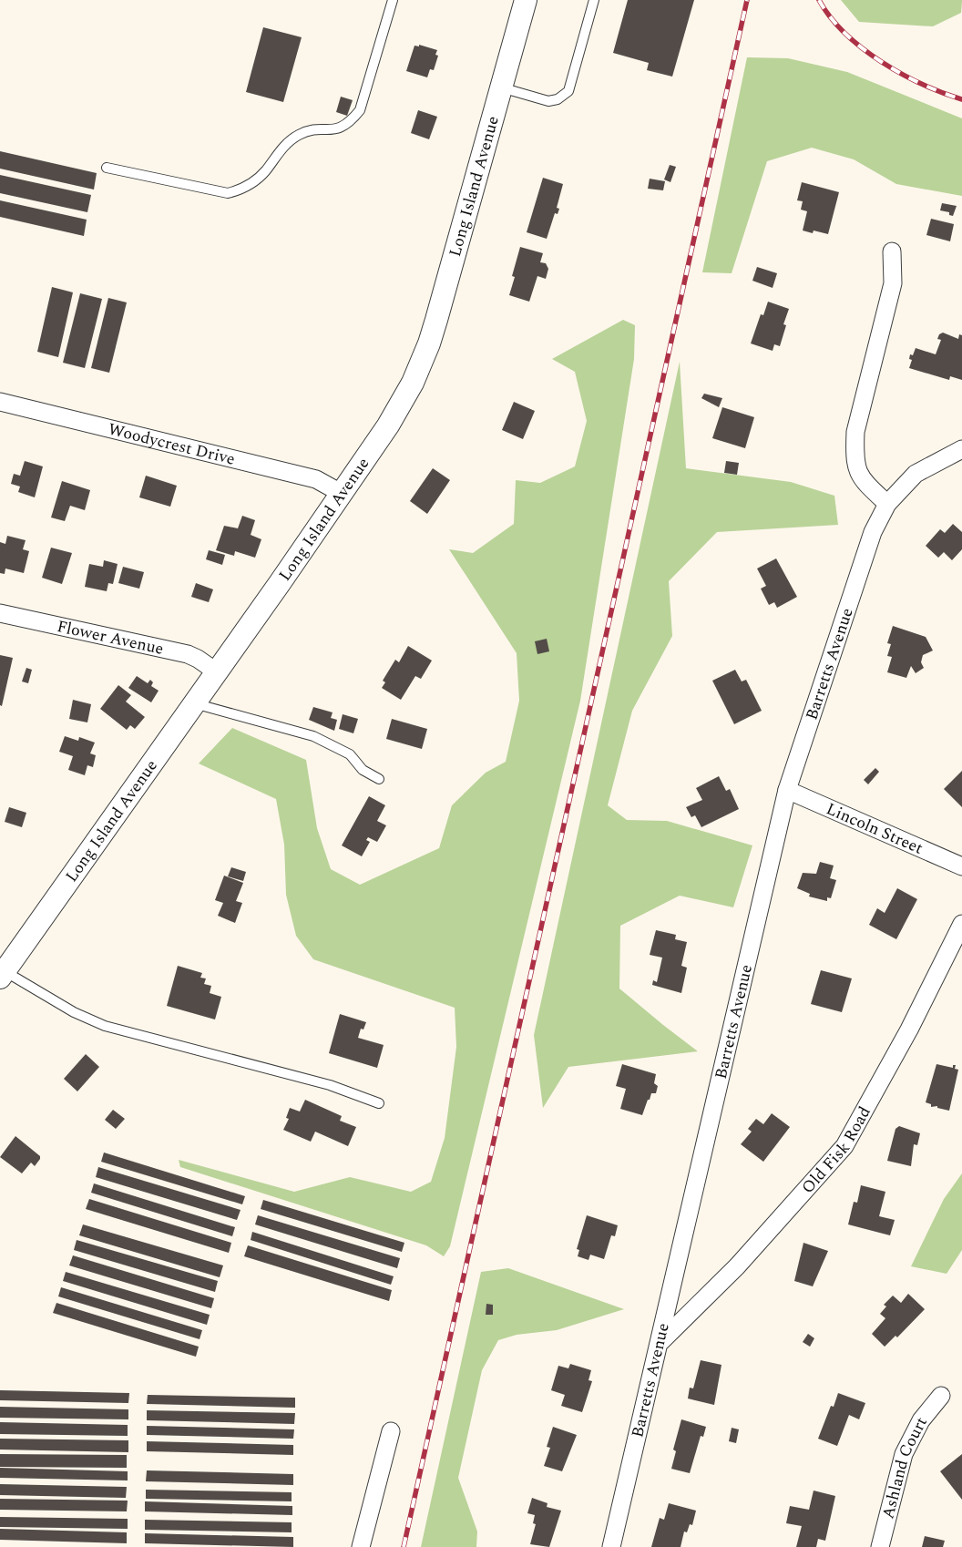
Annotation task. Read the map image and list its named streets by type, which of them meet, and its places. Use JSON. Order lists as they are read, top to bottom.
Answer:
{
  "streets": {
    "street": [
      "Long Island Avenue",
      "Woodycrest Drive",
      "Flower Avenue",
      "Barretts Avenue",
      "Lincoln Street",
      "Old Fisk Road",
      "Ashland Court"
    ]
  },
  "crossings": [
    ["Long Island Avenue", "Woodycrest Drive"],
    ["Long Island Avenue", "Flower Avenue"],
    ["Barretts Avenue", "Lincoln Street"],
    ["Barretts Avenue", "Old Fisk Road"]
  ]
}
